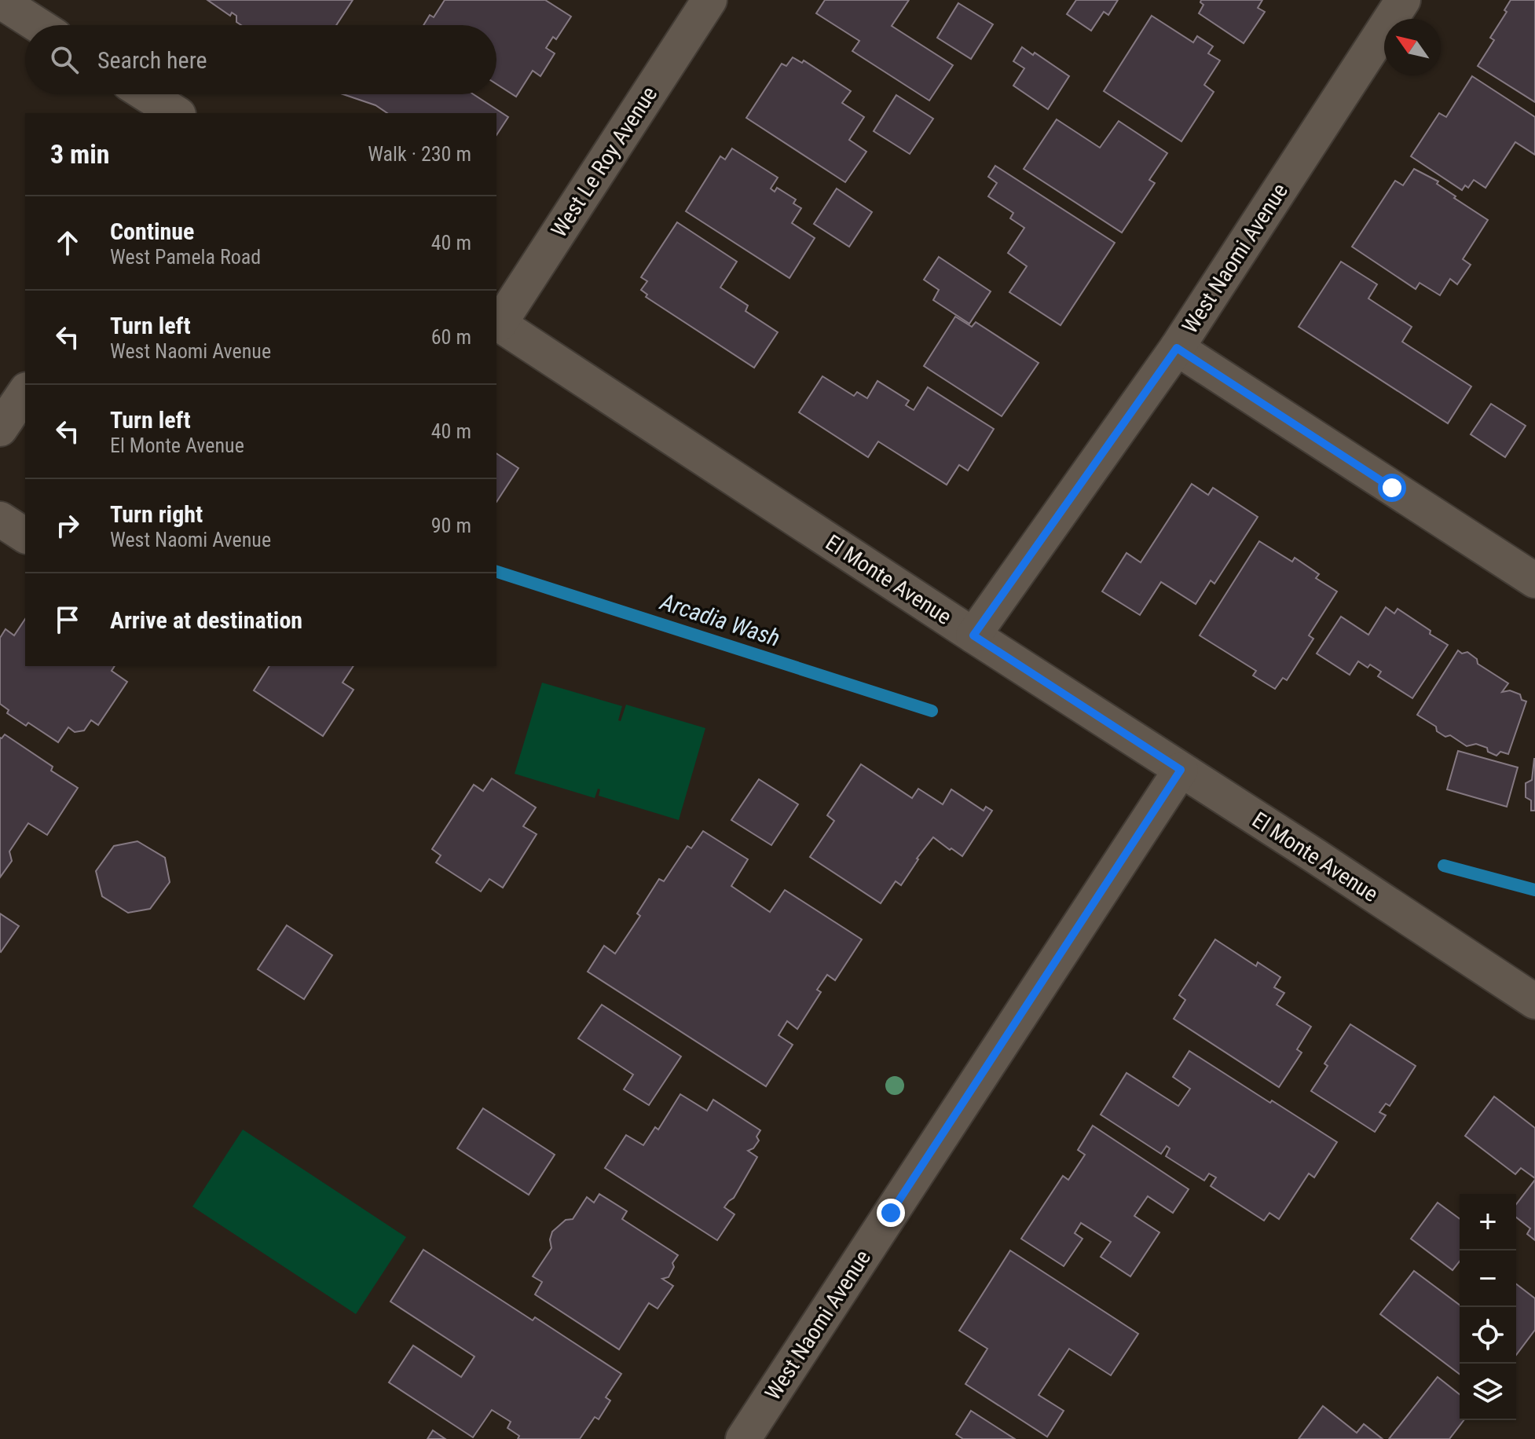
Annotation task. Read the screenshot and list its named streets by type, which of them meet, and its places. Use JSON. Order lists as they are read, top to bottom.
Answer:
{
  "streets": {
    "street": ["West Le Roy Avenue", "West Naomi Avenue", "El Monte Avenue"]
  },
  "crossings": [
    ["West Le Roy Avenue", "El Monte Avenue"],
    ["West Naomi Avenue", "El Monte Avenue"]
  ],
  "water": ["Arcadia Wash"],
  "north": "top left",
  "page": {
    "search": "Search here",
    "heading": ["3 min", "Walk · 230 m"],
    "list": [
      ["Continue", "West Pamela Road", "40 m"],
      ["Turn left", "West Naomi Avenue", "60 m"],
      ["Turn left", "El Monte Avenue", "40 m"],
      ["Turn right", "West Naomi Avenue", "90 m"],
      "Arrive at destination"
    ],
    "map_buttons": ["+", "−"]
  }
}
